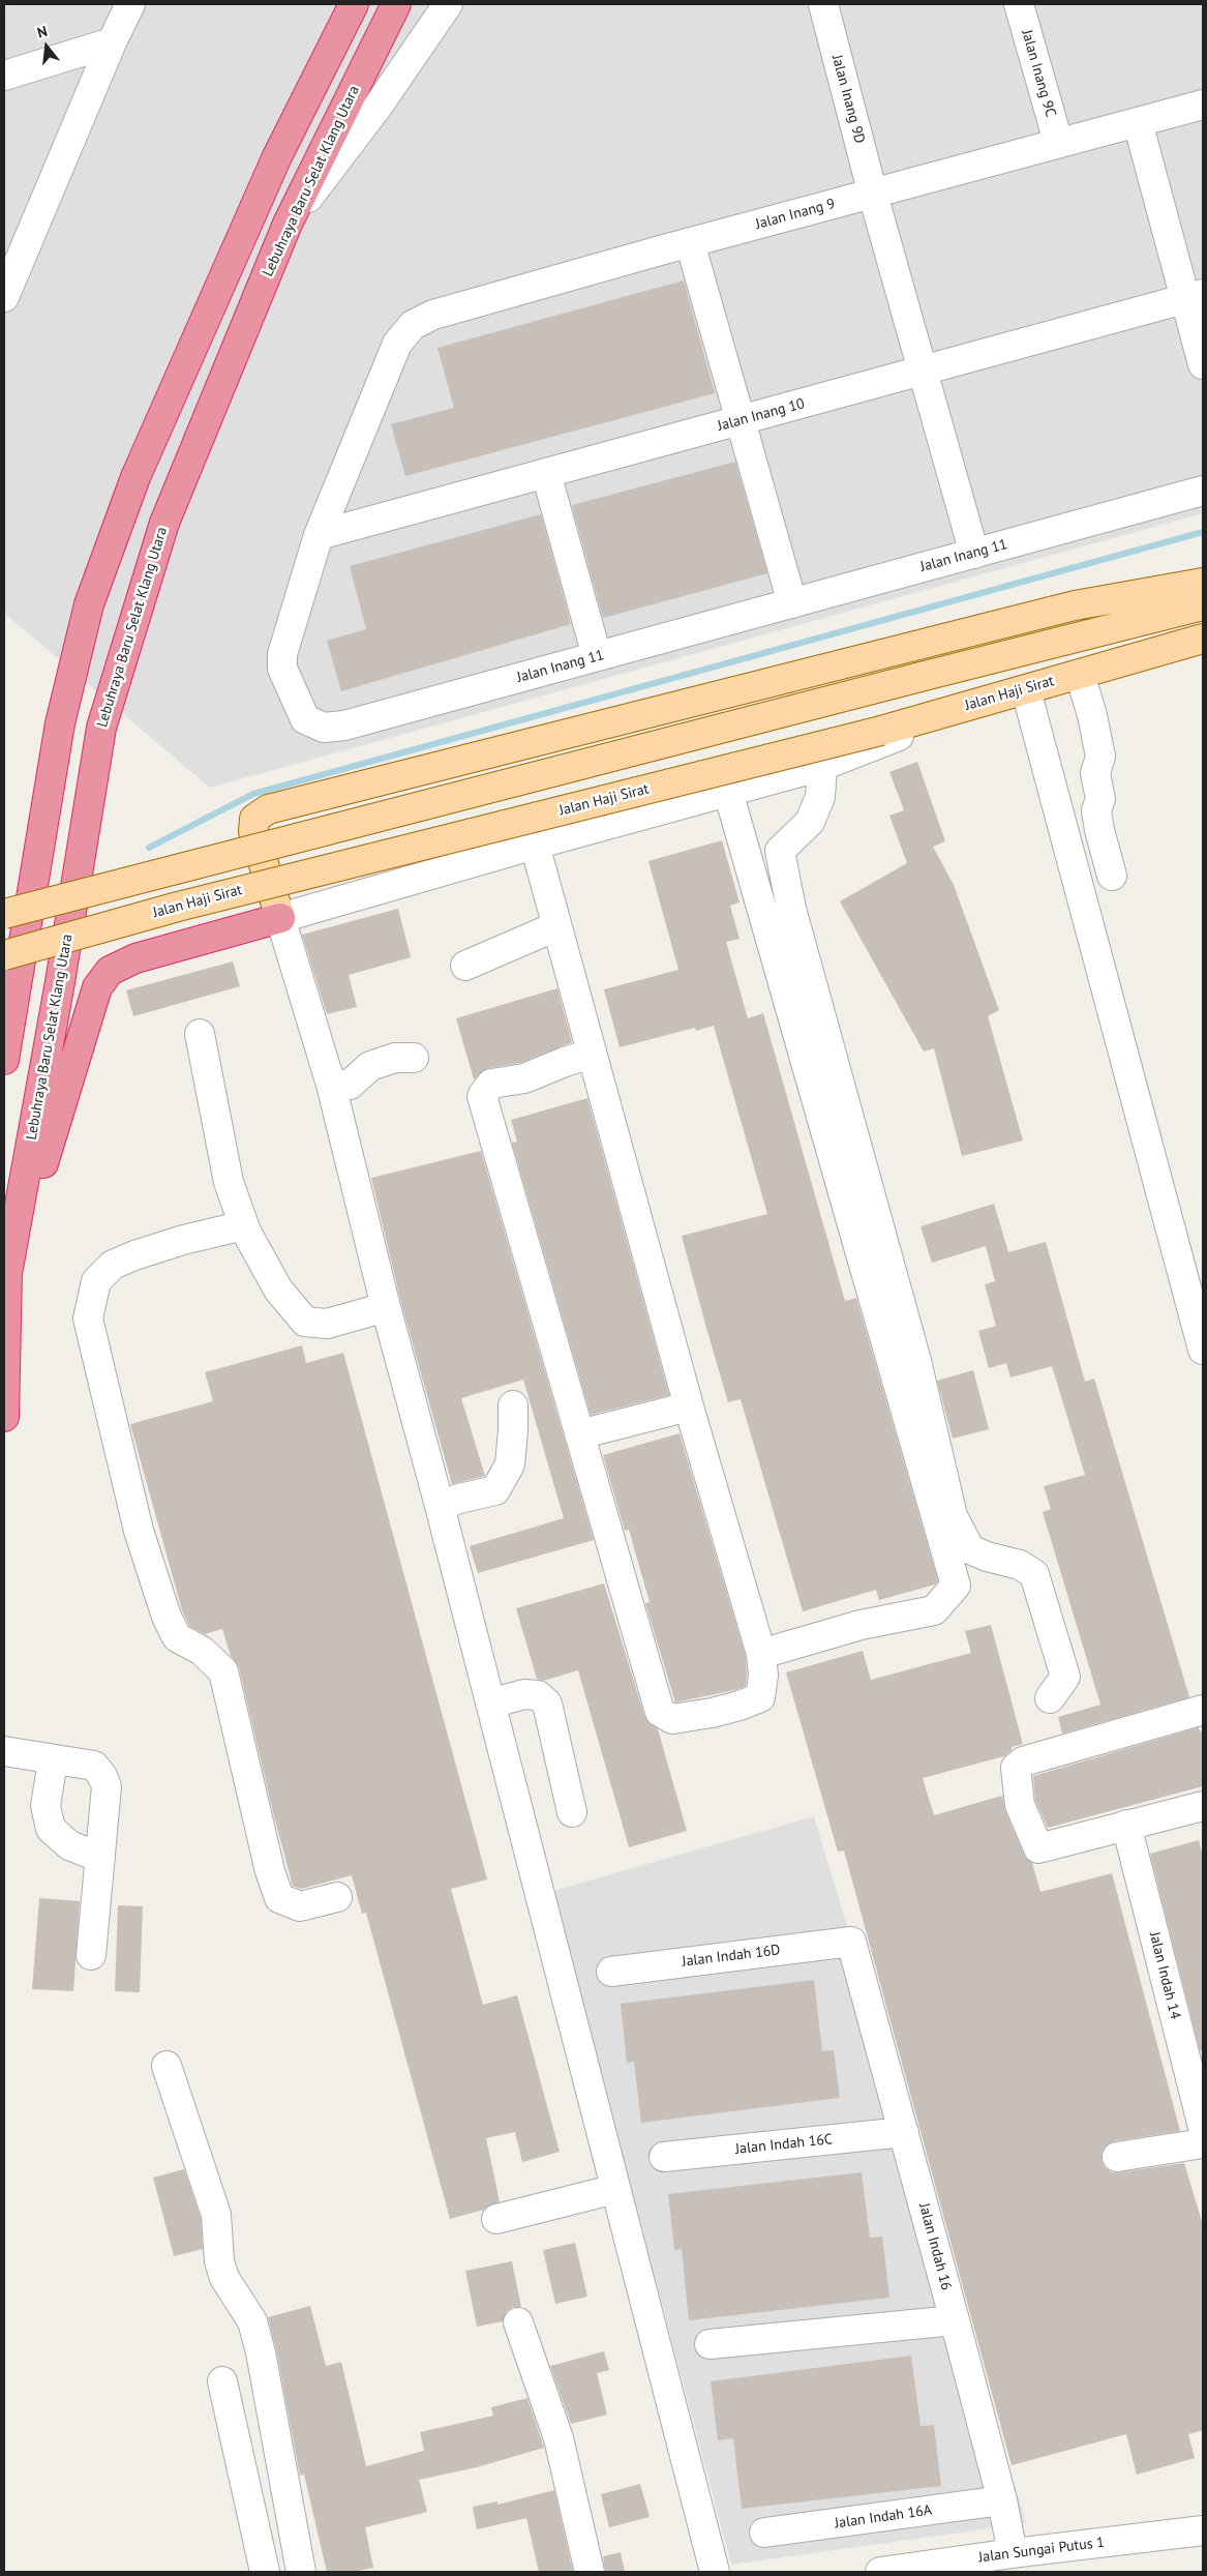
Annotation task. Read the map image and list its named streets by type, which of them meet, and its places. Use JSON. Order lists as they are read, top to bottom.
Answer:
{
  "streets": {
    "highway": ["Lebuhraya Baru Selat Klang Utara"],
    "main road": ["Jalan Haji Sirat"],
    "street": [
      "Jalan Inang 9C",
      "Jalan Inang 9D",
      "Jalan Inang 9",
      "Jalan Inang 10",
      "Jalan Inang 11",
      "Jalan Indah 16D",
      "Jalan Indah 14",
      "Jalan Indah 16C",
      "Jalan Indah 16",
      "Jalan Indah 16A",
      "Jalan Sungai Putus 1"
    ]
  },
  "crossings": [
    ["Jalan Inang 9C", "Jalan Inang 9"],
    ["Jalan Inang 9D", "Jalan Inang 9"],
    ["Jalan Inang 9D", "Jalan Inang 10"],
    ["Jalan Inang 9D", "Jalan Inang 11"],
    ["Jalan Inang 9", "Jalan Inang 11"],
    ["Jalan Inang 10", "Jalan Inang 11"],
    ["Jalan Indah 16D", "Jalan Indah 16"],
    ["Jalan Indah 16C", "Jalan Indah 16"],
    ["Jalan Indah 16", "Jalan Indah 16A"],
    ["Jalan Indah 16", "Jalan Sungai Putus 1"]
  ],
  "north": "top"
}
